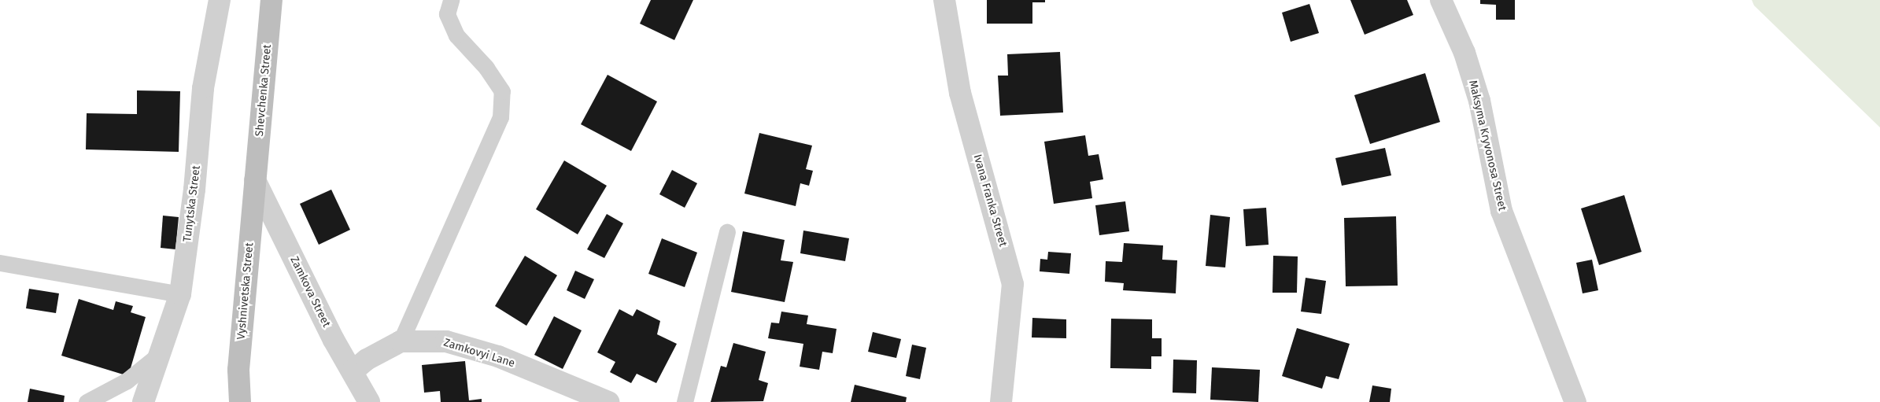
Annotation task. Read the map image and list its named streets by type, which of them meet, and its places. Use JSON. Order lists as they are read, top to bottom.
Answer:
{
  "streets": {
    "main road": ["Shevchenka Street", "Vyshnivetska Street"],
    "street": [
      "Maksyma Kryvonosa Street",
      "Ivana Franka Street",
      "Tunytska Street",
      "Zamkova Street",
      "Zamkovyi Lane"
    ]
  },
  "crossings": [
    ["Shevchenka Street", "Vyshnivetska Street"],
    ["Shevchenka Street", "Zamkova Street"],
    ["Vyshnivetska Street", "Zamkova Street"],
    ["Zamkova Street", "Zamkovyi Lane"]
  ]
}
